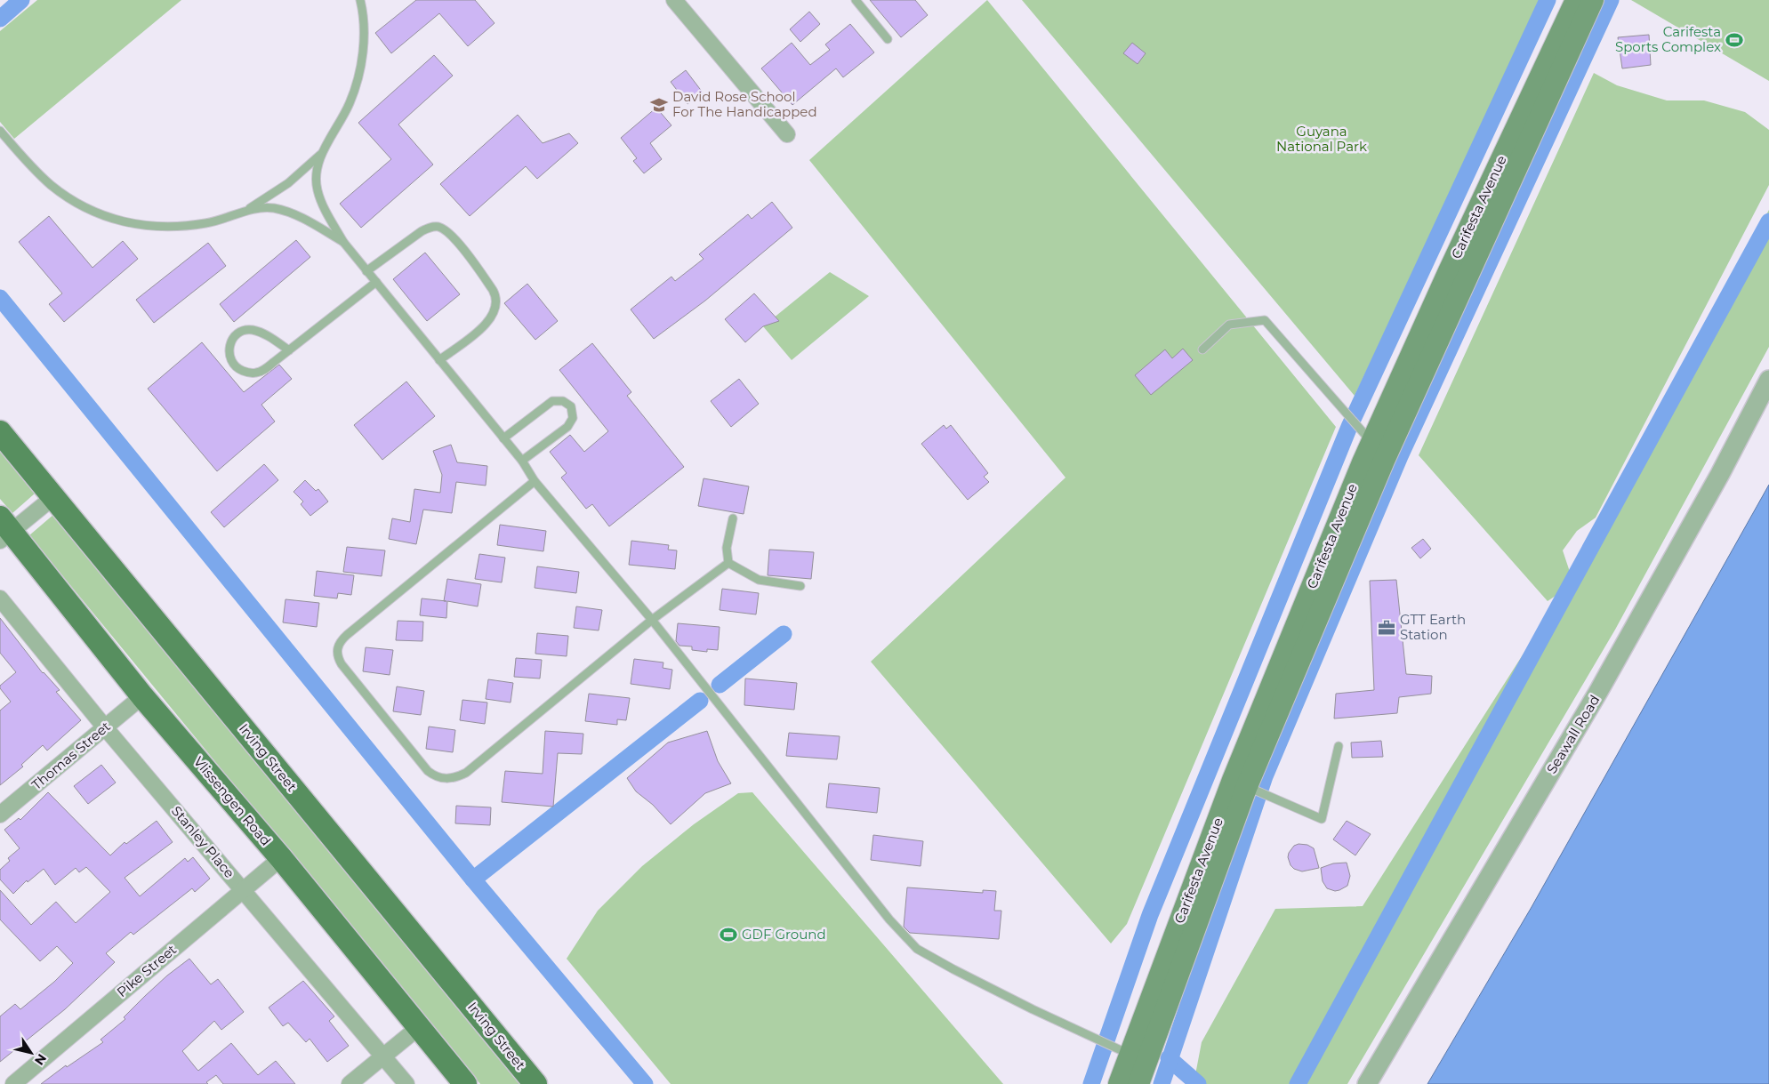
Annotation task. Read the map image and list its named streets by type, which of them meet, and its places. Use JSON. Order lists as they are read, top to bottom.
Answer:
{
  "streets": {
    "main road": ["Carifesta Avenue", "Irving Street", "Vlissengen Road"],
    "street": [
      "Seawall Road",
      "Thomas Street",
      "Stanley Place",
      "Pike Street"
    ]
  },
  "crossings": [
    ["Thomas Street", "Vlissengen Road"],
    ["Thomas Street", "Stanley Place"],
    ["Vlissengen Road", "Pike Street"],
    ["Stanley Place", "Pike Street"]
  ],
  "parks": ["Guyana National Park"],
  "places": {
    "sports": ["Carifesta Sports Complex", "GDF Ground"],
    "school or university": ["David Rose School For The Handicapped"],
    "office": ["GTT Earth Station"]
  },
  "north": "bottom right"
}
